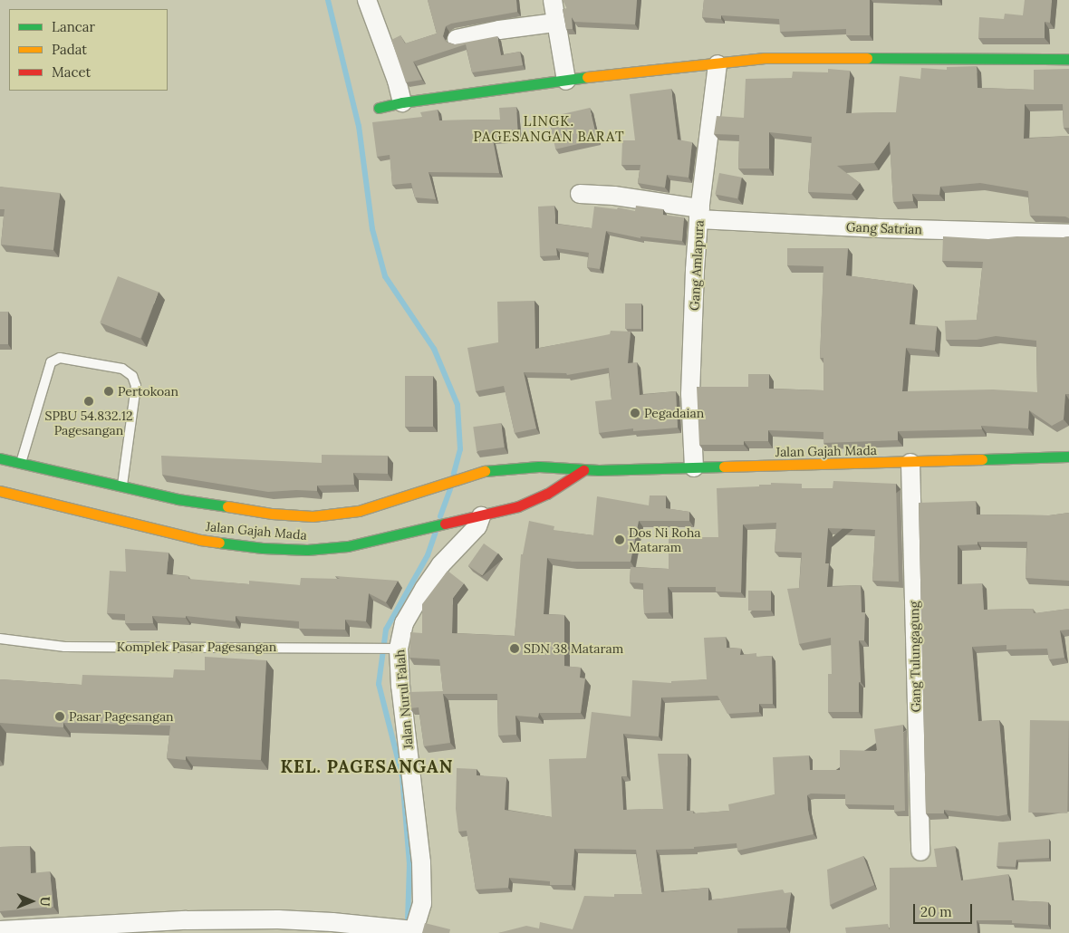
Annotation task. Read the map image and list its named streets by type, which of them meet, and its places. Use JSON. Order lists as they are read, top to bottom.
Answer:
{
  "streets": {
    "main road": ["Jalan Gajah Mada"],
    "street": [
      "Gang Satrian",
      "Gang Amlapura",
      "Gang Tulungagung",
      "Jalan Nurul Falah"
    ],
    "lane": ["Komplek Pasar Pagesangan"]
  },
  "crossings": [
    ["Gang Satrian", "Gang Amlapura"],
    ["Gang Amlapura", "Jalan Gajah Mada"],
    ["Jalan Gajah Mada", "Gang Tulungagung"],
    ["Jalan Gajah Mada", "Jalan Nurul Falah"],
    ["Komplek Pasar Pagesangan", "Jalan Nurul Falah"]
  ],
  "districts": ["LINGK. PAGESANGAN BARAT", "KEL. PAGESANGAN"],
  "places": [
    "Pertokoan",
    "SPBU 54.832.12 Pagesangan",
    "Pegadaian",
    "Dos Ni Roha Mataram",
    "SDN 38 Mataram",
    "Pasar Pagesangan"
  ],
  "legend": ["Lancar", "Padat", "Macet"],
  "scale_bar": "20 m",
  "north": "right"
}
